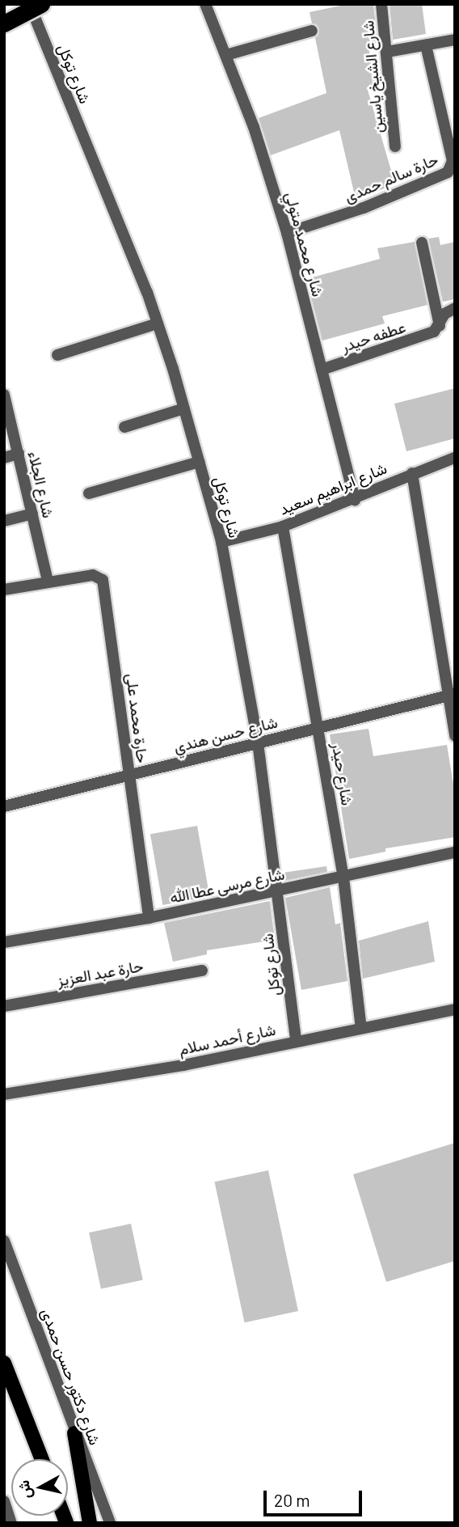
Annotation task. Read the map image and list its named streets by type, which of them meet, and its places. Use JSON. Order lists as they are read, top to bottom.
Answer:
{
  "streets": {
    "street": [
      "شارع توكل",
      "شارع الشيخ ياسين",
      "حارة سالم حمدى",
      "شارع محمد متولي",
      "عطفه حيدر",
      "شارع الجلاء",
      "شارع ابراهيم سعيد",
      "حارة محمد على",
      "شارع حسن هندي",
      "شارع حيدر",
      "شارع مرسى عطا الله",
      "حارة عبد العزيز",
      "شارع أحمد سلام",
      "شارع دكتور حسن حمدى"
    ]
  },
  "crossings": [
    ["شارع توكل", "شارع ابراهيم سعيد"],
    ["شارع توكل", "شارع حسن هندي"],
    ["شارع توكل", "شارع مرسى عطا الله"],
    ["شارع توكل", "شارع أحمد سلام"],
    ["حارة سالم حمدى", "شارع محمد متولي"],
    ["شارع محمد متولي", "عطفه حيدر"],
    ["شارع محمد متولي", "شارع ابراهيم سعيد"],
    ["شارع الجلاء", "حارة محمد على"],
    ["شارع ابراهيم سعيد", "شارع حيدر"],
    ["حارة محمد على", "شارع حسن هندي"],
    ["حارة محمد على", "شارع مرسى عطا الله"],
    ["شارع حسن هندي", "شارع حيدر"],
    ["شارع حيدر", "شارع مرسى عطا الله"],
    ["شارع حيدر", "شارع أحمد سلام"]
  ],
  "scale_bar": "20 m",
  "north": "left"
}
